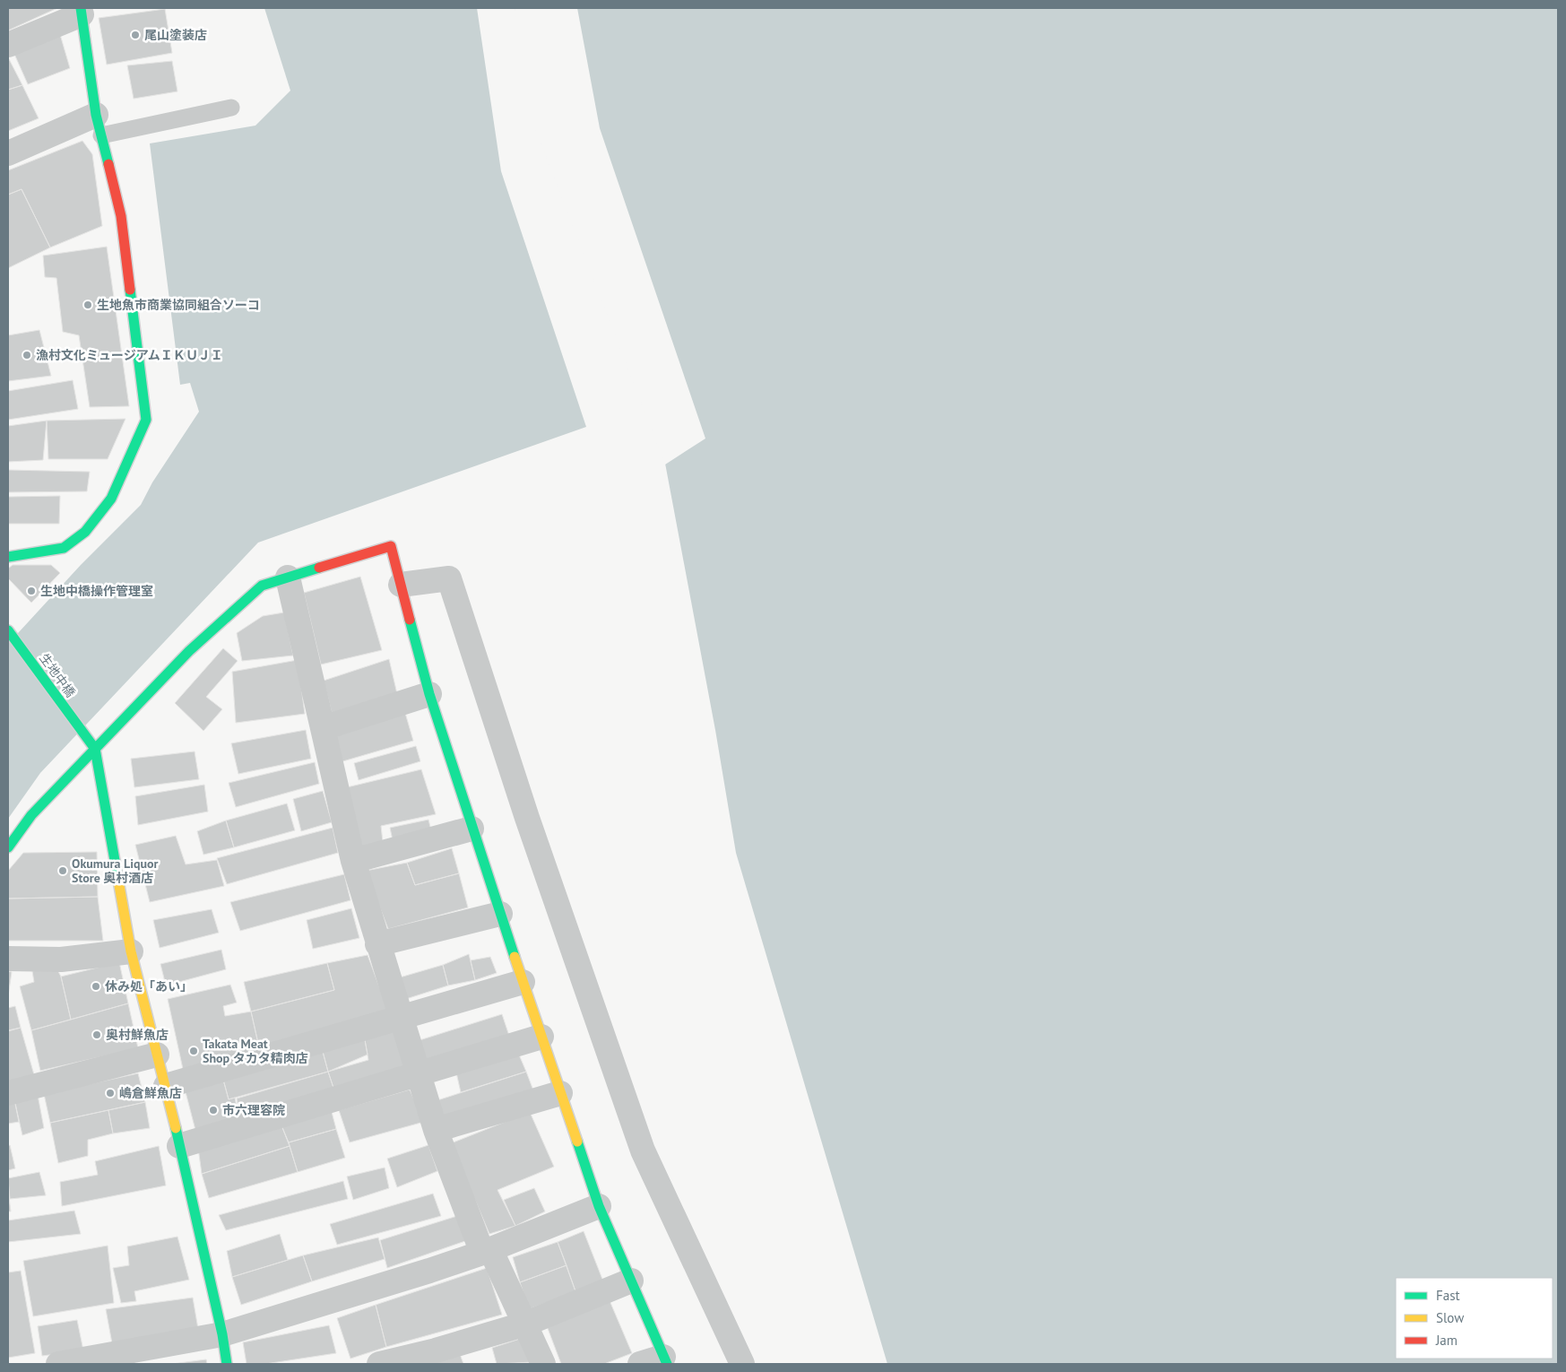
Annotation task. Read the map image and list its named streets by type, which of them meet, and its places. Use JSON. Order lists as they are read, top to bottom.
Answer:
{
  "streets": {
    "street": ["生地中橋"]
  },
  "places": [
    "尾山塗装店",
    "生地魚市商業協同組合ソーコ",
    "漁村文化ミュージアムＩＫＵＪＩ",
    "生地中橋操作管理室",
    "Okumura Liquor Store 奥村酒店",
    "休み処「あい」",
    "奥村鮮魚店",
    "Takata Meat Shop タカタ精肉店",
    "嶋倉鮮魚店",
    "市六理容院"
  ],
  "legend": ["Fast", "Slow", "Jam"]
}
